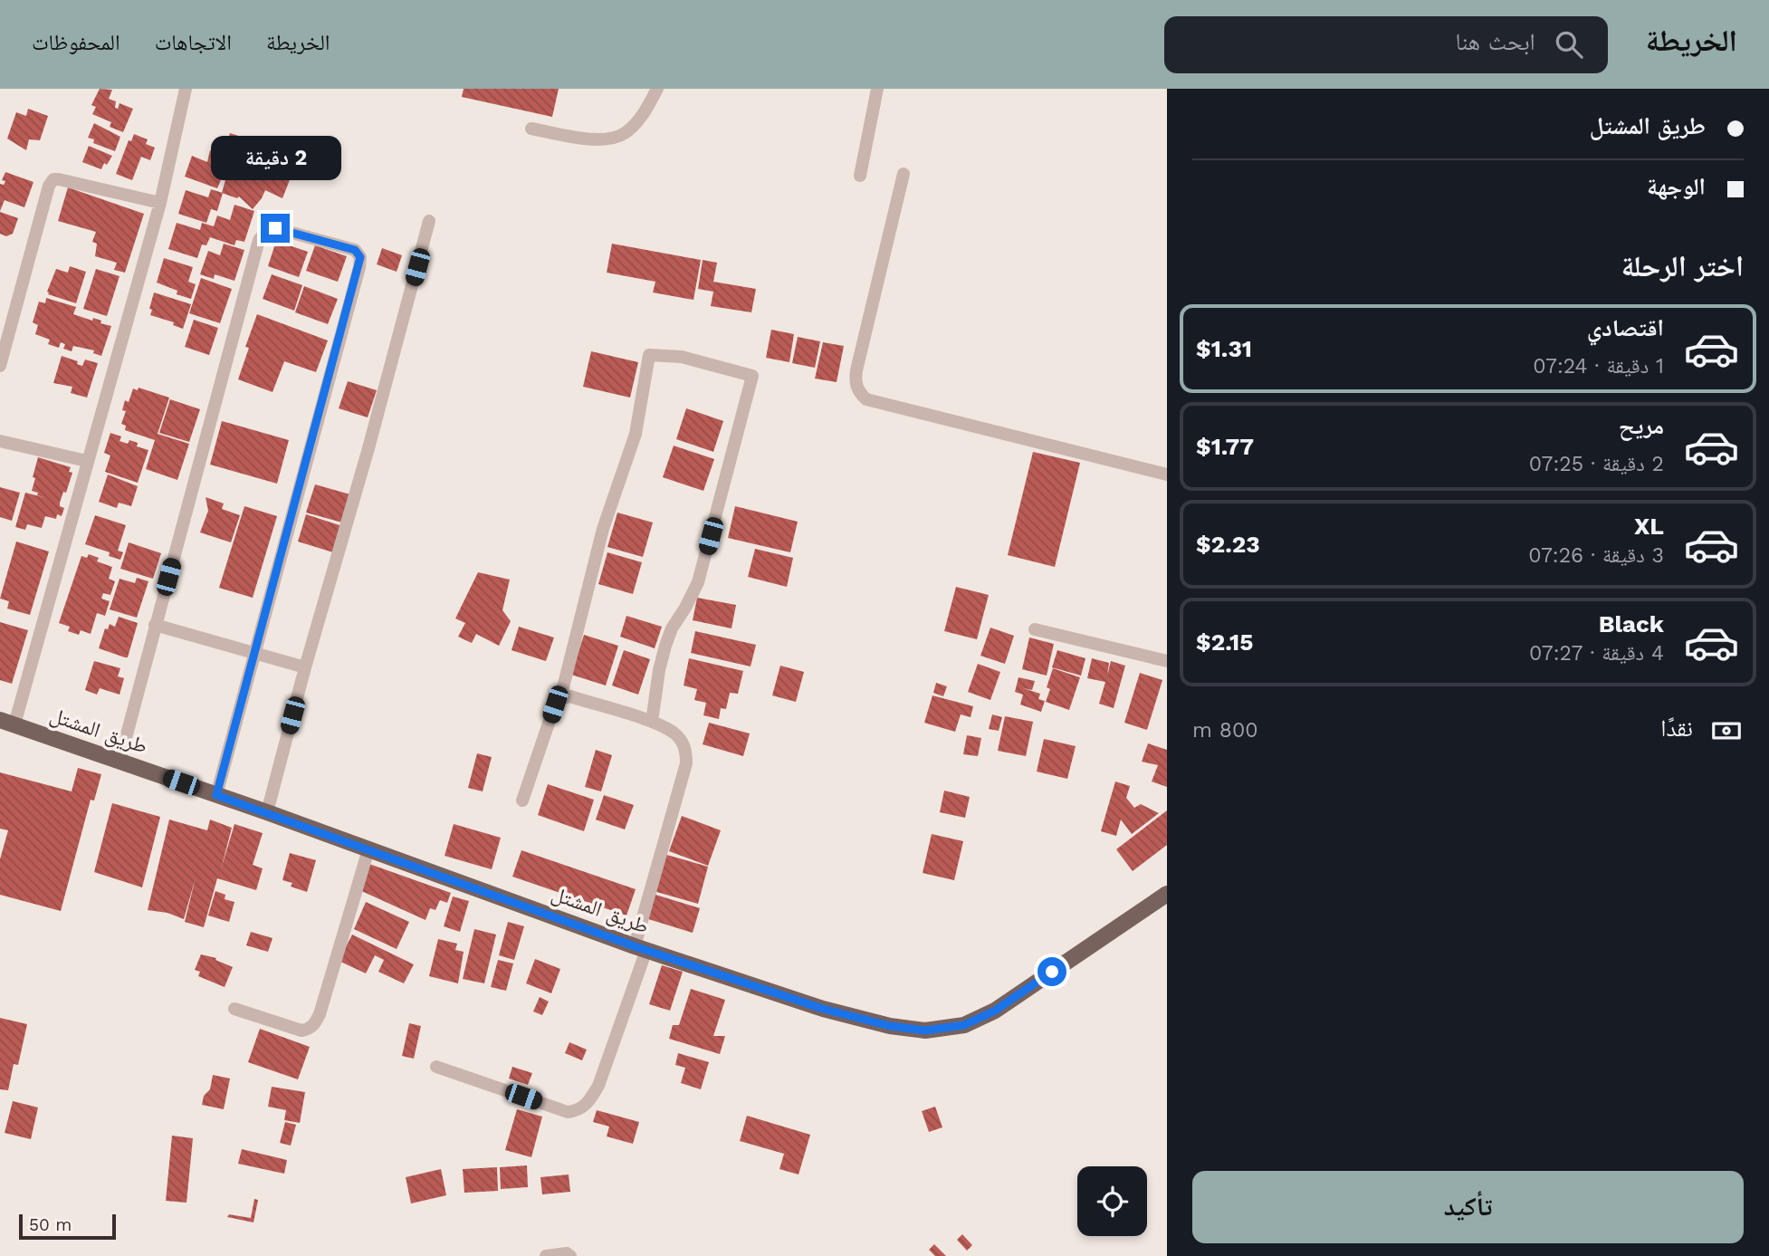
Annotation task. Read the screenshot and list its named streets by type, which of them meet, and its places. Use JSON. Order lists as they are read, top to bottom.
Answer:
{
  "streets": {
    "main road": ["طريق المشتل"]
  },
  "scale_bar": "50 m",
  "page": {
    "header": "الخريطة",
    "search": "ابحث هنا",
    "nav": ["الخريطة", "الاتجاهات", "المحفوظات"],
    "banner": ["طريق المشتل", "الوجهة"],
    "bubble": "2 دقيقة",
    "heading": "اختر الرحلة",
    "list": [
      {
        "name": "اقتصادي",
        "note": "1 دقيقة · 07:24",
        "value": "$1.31"
      },
      {
        "name": "مريح",
        "note": "2 دقيقة · 07:25",
        "value": "$1.77"
      },
      {
        "name": "XL",
        "note": "3 دقيقة · 07:26",
        "value": "$2.23"
      },
      {
        "name": "Black",
        "note": "4 دقيقة · 07:27",
        "value": "$2.15"
      }
    ],
    "pay": ["نقدًا", "800 m"],
    "buttons": "تأكيد",
    "scale": "50 m"
  }
}
